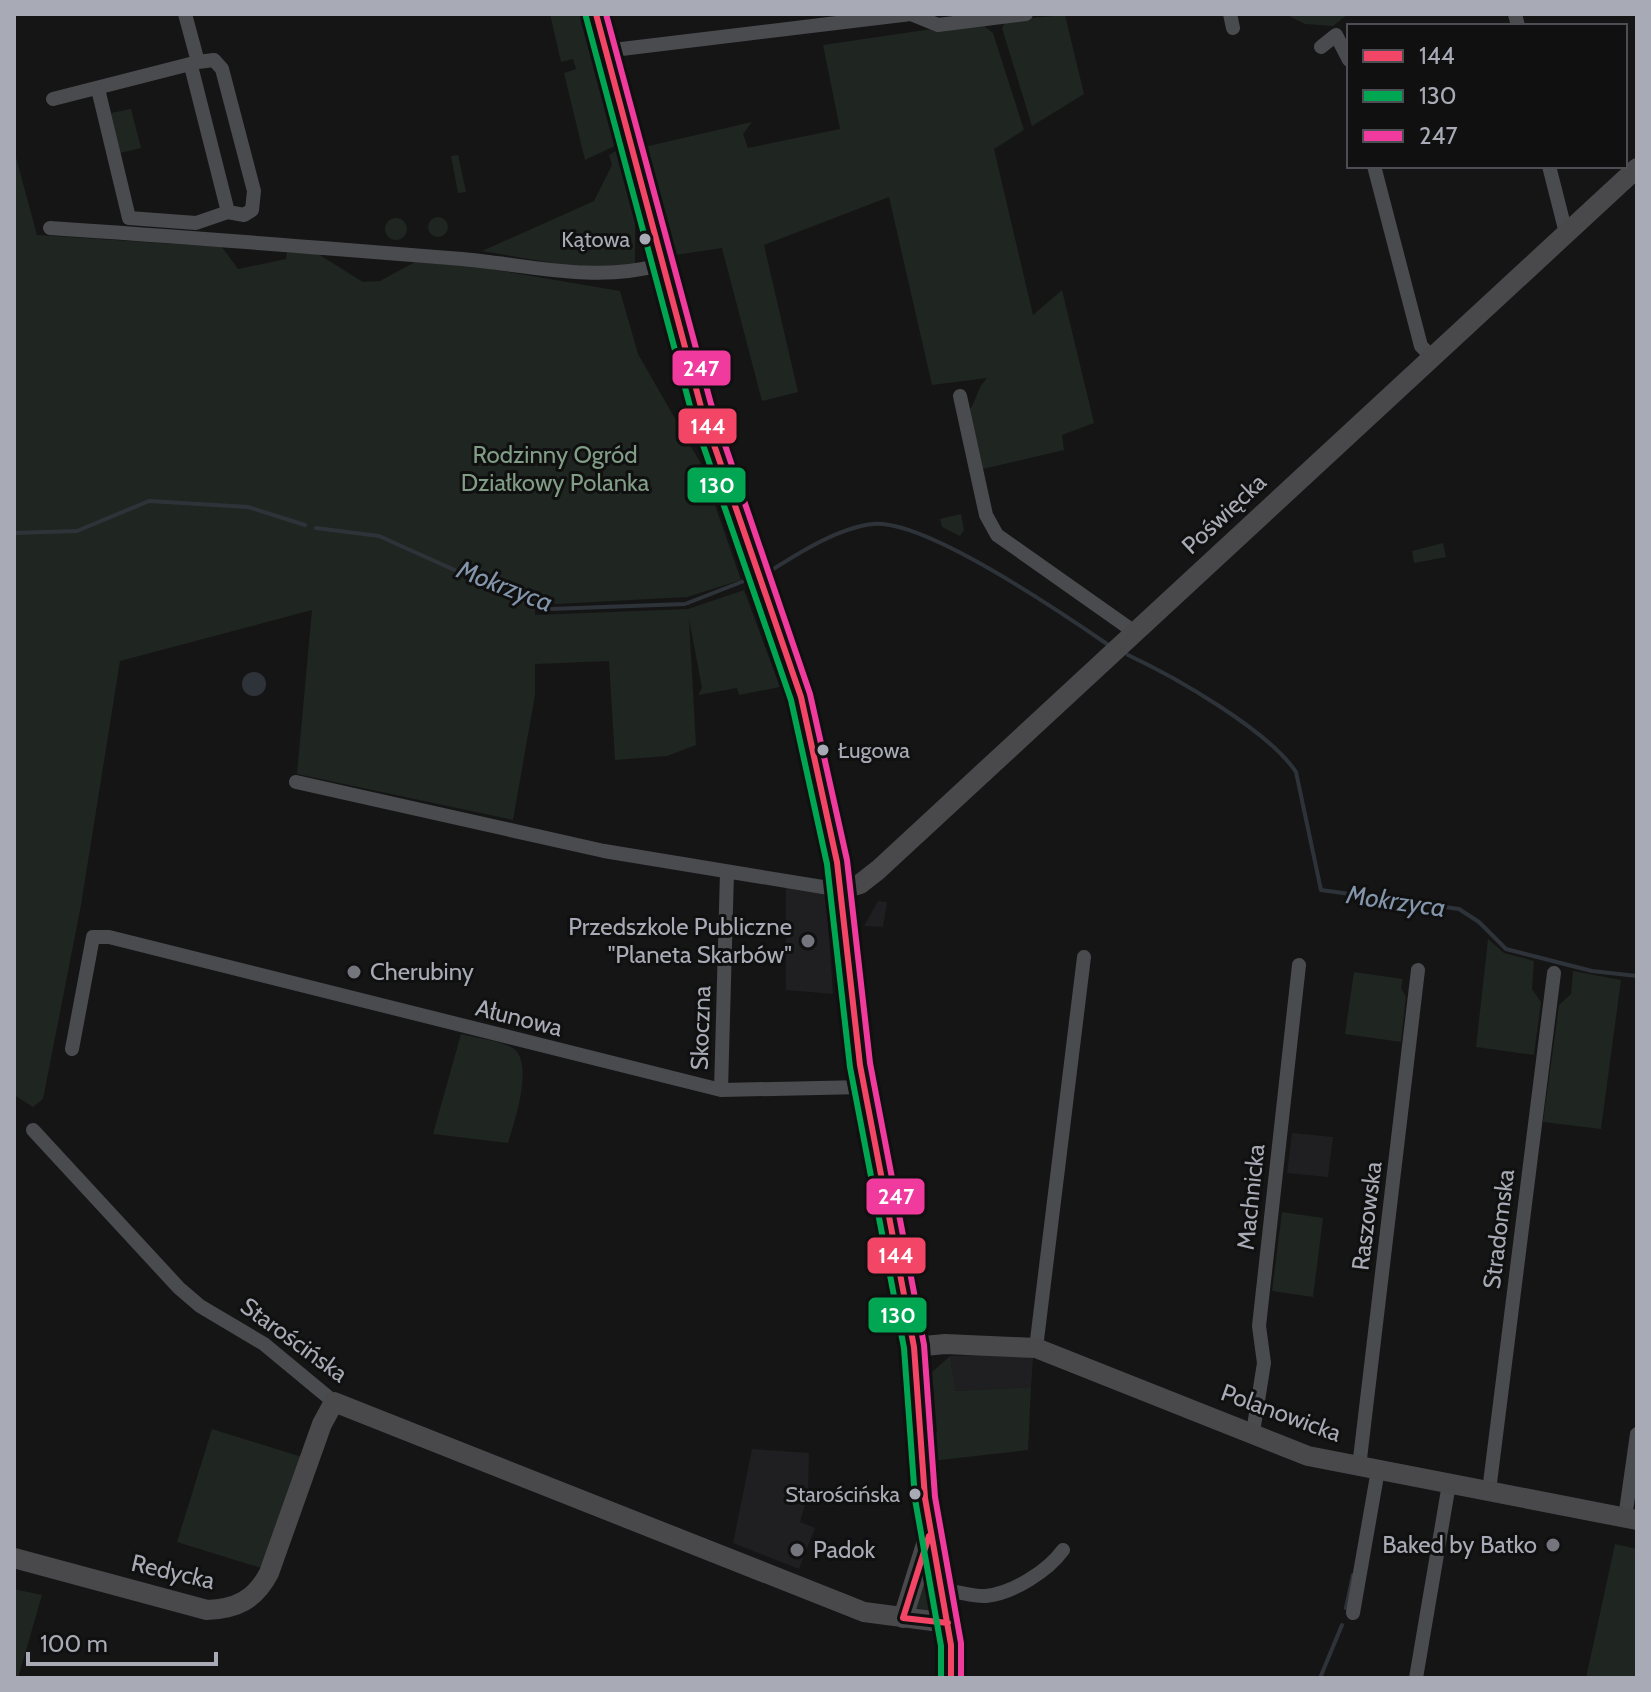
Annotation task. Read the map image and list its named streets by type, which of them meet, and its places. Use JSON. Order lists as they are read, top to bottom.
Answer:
{
  "streets": {
    "street": [
      "Poświęcka",
      "Ałunowa",
      "Skoczna",
      "Machnicka",
      "Raszowska",
      "Stradomska",
      "Starościńska",
      "Polanowicka",
      "Redycka"
    ]
  },
  "crossings": [
    ["Ałunowa", "Skoczna"],
    ["Machnicka", "Polanowicka"],
    ["Raszowska", "Polanowicka"],
    ["Stradomska", "Polanowicka"],
    ["Starościńska", "Redycka"]
  ],
  "water": ["Mokrzyca"],
  "parks": ["Rodzinny Ogród Działkowy Polanka"],
  "places": [
    "Kątowa",
    "Ługowa",
    "Przedszkole Publiczne \"Planeta Skarbów\"",
    "Cherubiny",
    "Starościńska",
    "Baked by Batko",
    "Padok"
  ],
  "lines": ["transit line 144", "transit line 247", "transit line 130"],
  "legend": ["144", "130", "247"],
  "scale_bar": "100 m"
}
